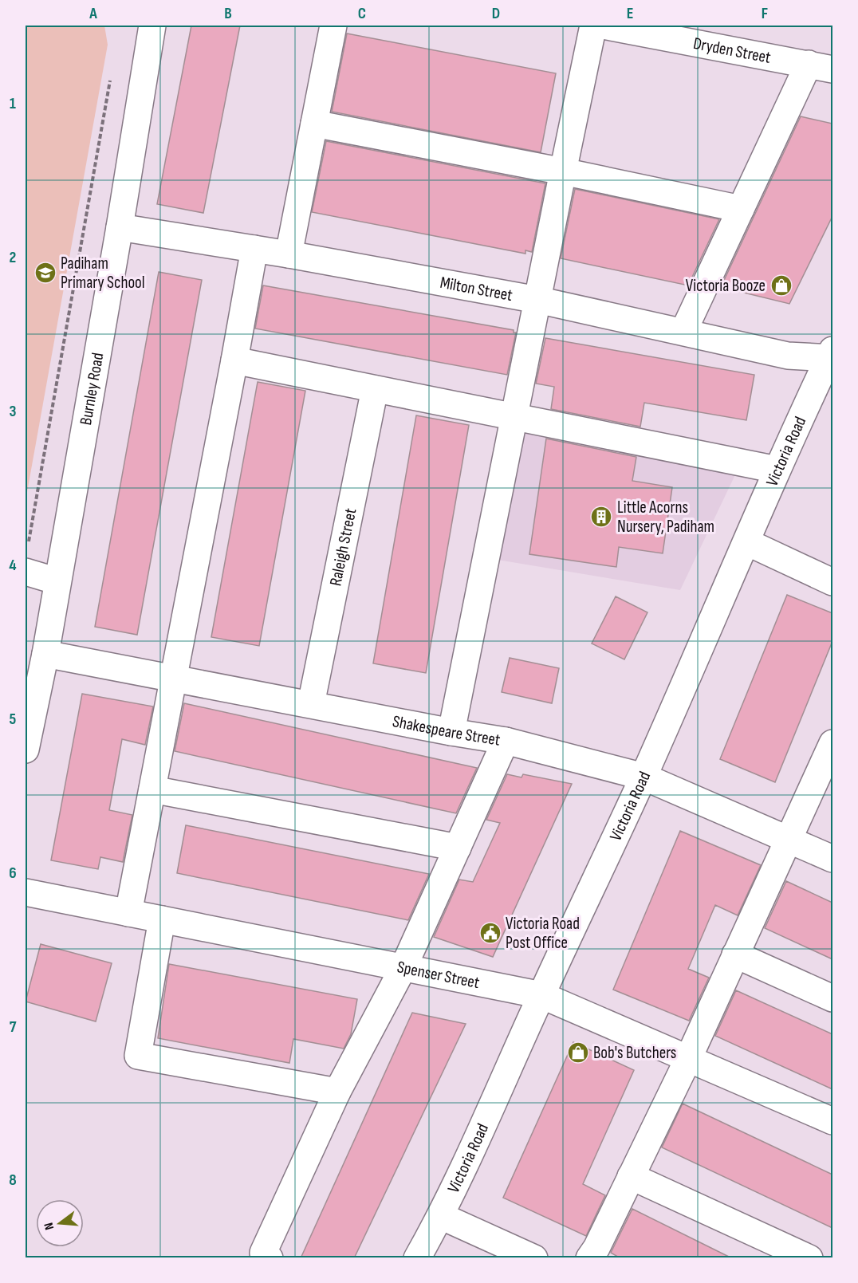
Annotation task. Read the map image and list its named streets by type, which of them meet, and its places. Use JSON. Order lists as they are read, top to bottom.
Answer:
{
  "streets": {
    "street": [
      "Dryden Street",
      "Milton Street",
      "Burnley Road",
      "Victoria Road",
      "Raleigh Street",
      "Shakespeare Street",
      "Spenser Street"
    ]
  },
  "crossings": [
    ["Milton Street", "Burnley Road"],
    ["Milton Street", "Victoria Road"],
    ["Burnley Road", "Shakespeare Street"],
    ["Victoria Road", "Shakespeare Street"],
    ["Victoria Road", "Spenser Street"],
    ["Raleigh Street", "Shakespeare Street"]
  ],
  "places": {
    "school or university": ["Padiham Primary School"],
    "shop": ["Victoria Booze", "Bob's Butchers"],
    "building": ["Little Acorns Nursery, Padiham"],
    "public building": ["Victoria Road Post Office"]
  },
  "north": "left",
  "grid": {
    "columns": [
      "A",
      "B",
      "C",
      "D",
      "E",
      "F"
    ],
    "rows": [
      "1",
      "2",
      "3",
      "4",
      "5",
      "6",
      "7",
      "8"
    ]
  }
}
